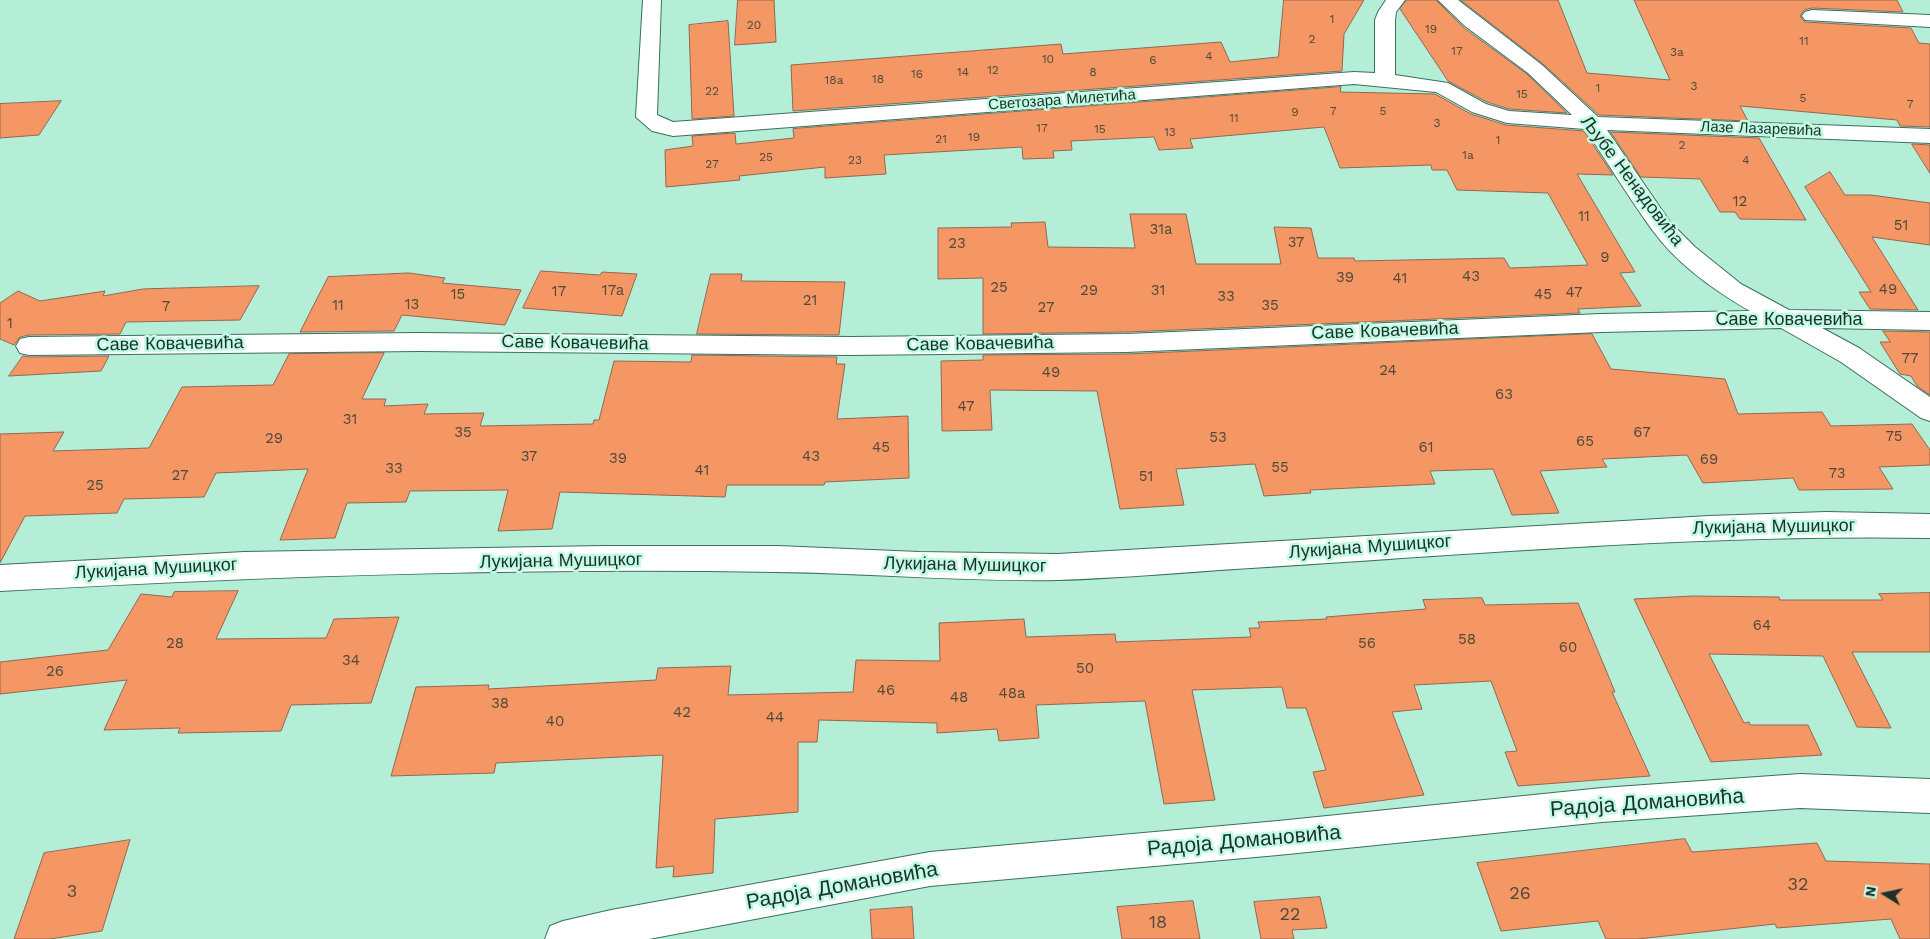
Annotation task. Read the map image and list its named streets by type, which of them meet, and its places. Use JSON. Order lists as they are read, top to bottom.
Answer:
{
  "streets": {
    "street": [
      "Светозара Милетића",
      "Лазе Лазаревића",
      "Љубе Ненадовића",
      "Саве Ковачевића",
      "Лукијана Мушицког",
      "Радоја Домановића"
    ]
  },
  "crossings": [
    ["Светозара Милетића", "Лазе Лазаревића"],
    ["Светозара Милетића", "Љубе Ненадовића"],
    ["Лазе Лазаревића", "Љубе Ненадовића"],
    ["Љубе Ненадовића", "Саве Ковачевића"]
  ],
  "house_numbers": [
    "1",
    "20",
    "19",
    "2",
    "11",
    "17",
    "3a",
    "4",
    "10",
    "6",
    "12",
    "14",
    "8",
    "16",
    "18",
    "18a",
    "3",
    "1",
    "22",
    "15",
    "5",
    "7",
    "7",
    "5",
    "9",
    "11",
    "3",
    "17",
    "15",
    "13",
    "19",
    "21",
    "1",
    "2",
    "1a",
    "25",
    "23",
    "4",
    "27",
    "12",
    "11",
    "51",
    "31a",
    "37",
    "23",
    "9",
    "43",
    "39",
    "41",
    "25",
    "49",
    "17a",
    "29",
    "31",
    "17",
    "47",
    "15",
    "45",
    "33",
    "21",
    "13",
    "11",
    "35",
    "7",
    "27",
    "1",
    "77",
    "24",
    "49",
    "63",
    "47",
    "31",
    "35",
    "67",
    "75",
    "53",
    "29",
    "65",
    "45",
    "61",
    "37",
    "43",
    "39",
    "69",
    "55",
    "33",
    "41",
    "73",
    "27",
    "51",
    "25",
    "64",
    "58",
    "28",
    "56",
    "60",
    "34",
    "50",
    "26",
    "46",
    "48a",
    "48",
    "38",
    "42",
    "44",
    "40",
    "32",
    "3",
    "26",
    "22",
    "18"
  ],
  "north": "left"
}
